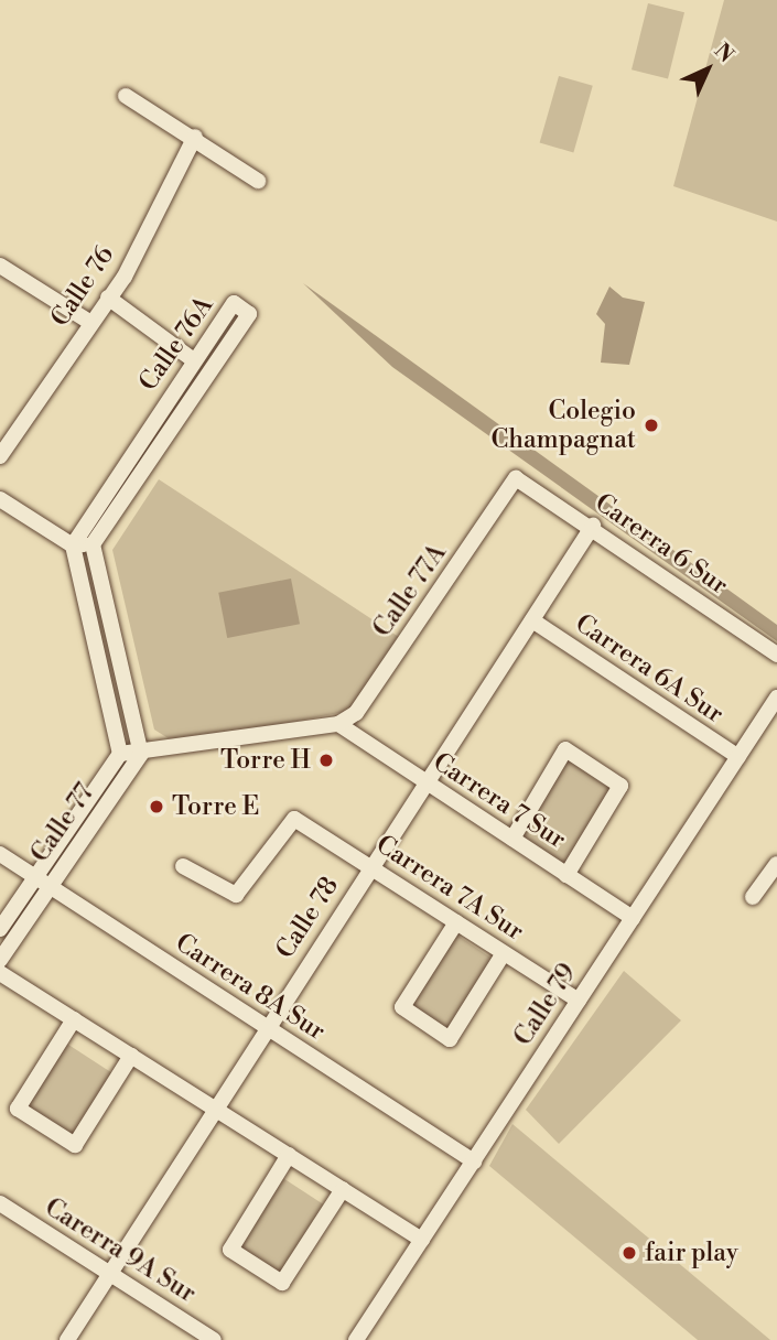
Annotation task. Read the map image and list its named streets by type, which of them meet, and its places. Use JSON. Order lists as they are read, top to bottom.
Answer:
{
  "streets": {
    "street": [
      "Calle 76",
      "Calle 76A",
      "Carerra 6 Sur",
      "Calle 77A",
      "Carrera 6A Sur",
      "Carrera 7 Sur",
      "Calle 77",
      "Carrera 7A Sur",
      "Calle 78",
      "Carrera 8A Sur",
      "Calle 79",
      "Carerra 9A Sur"
    ]
  },
  "crossings": [
    ["Carerra 6 Sur", "Calle 77A"],
    ["Carerra 6 Sur", "Calle 78"],
    ["Calle 77A", "Carrera 7 Sur"],
    ["Carrera 6A Sur", "Calle 78"],
    ["Carrera 6A Sur", "Calle 79"],
    ["Carrera 7 Sur", "Calle 78"],
    ["Carrera 7 Sur", "Calle 79"],
    ["Calle 77", "Carrera 8A Sur"],
    ["Carrera 7A Sur", "Calle 78"],
    ["Carrera 7A Sur", "Calle 79"],
    ["Calle 78", "Carrera 8A Sur"],
    ["Calle 78", "Carerra 9A Sur"],
    ["Carrera 8A Sur", "Calle 79"]
  ],
  "places": [
    "Colegio Champagnat",
    "Torre H",
    "Torre E",
    "fair play"
  ],
  "north": "top right"
}
